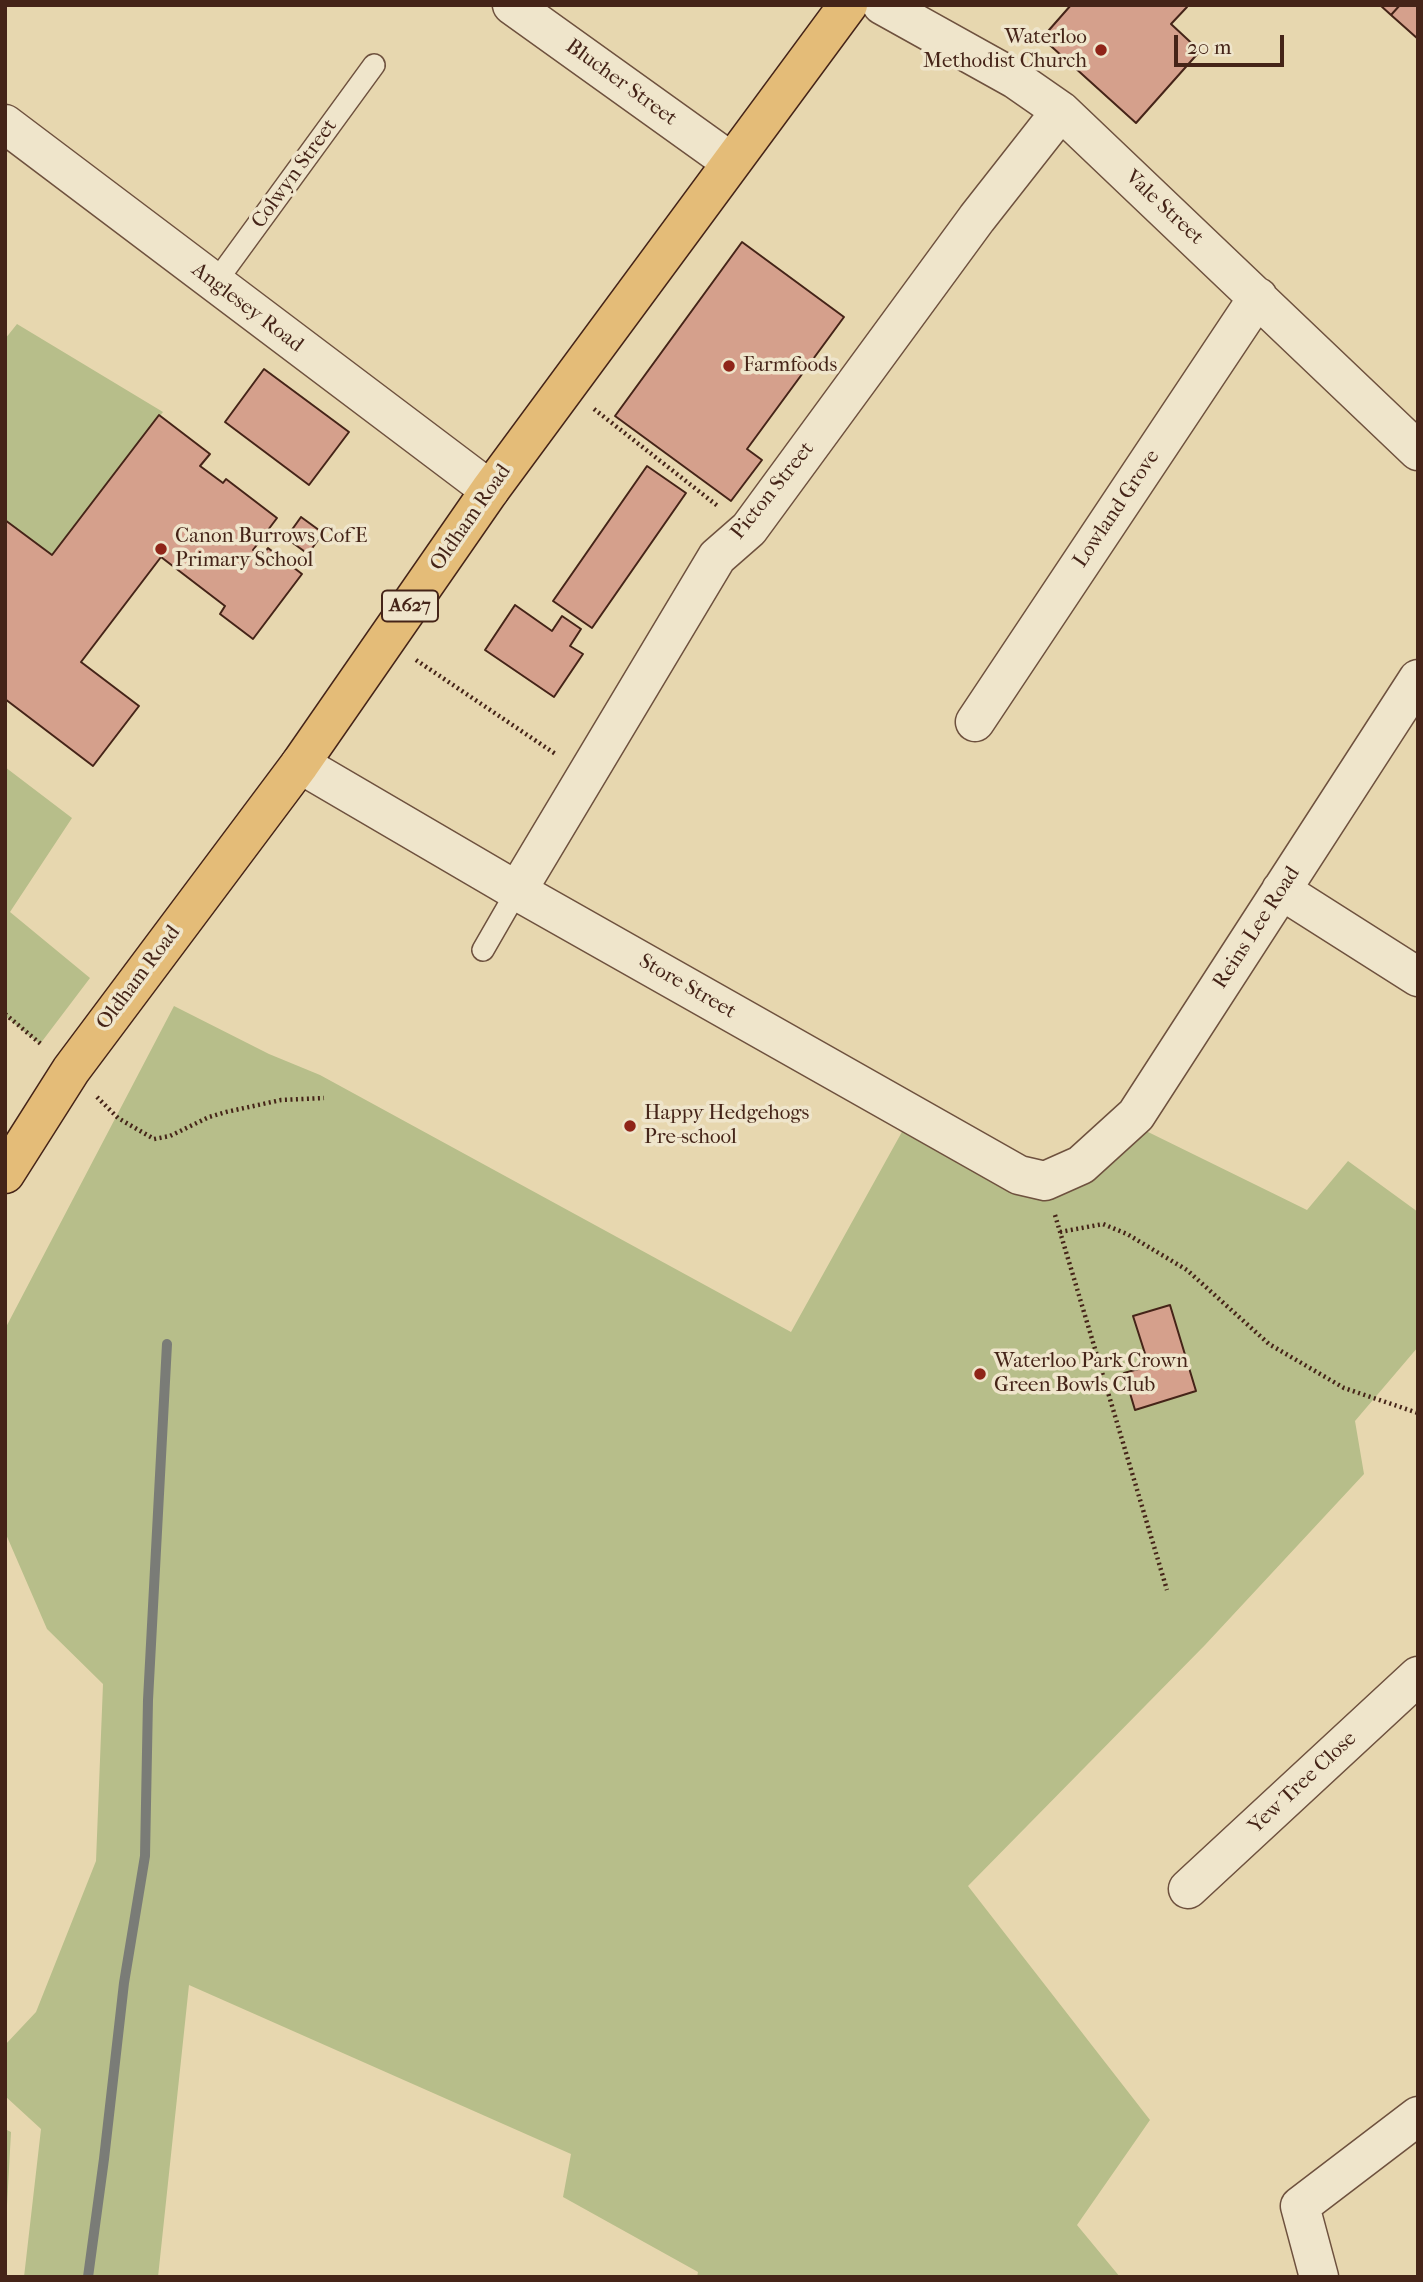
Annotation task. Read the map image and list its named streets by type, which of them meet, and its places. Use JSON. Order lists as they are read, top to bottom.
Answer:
{
  "streets": {
    "highway": ["Oldham Road", "A627"],
    "street": [
      "Blucher Street",
      "Vale Street",
      "Anglesey Road",
      "Picton Street",
      "Lowland Grove",
      "Reins Lee Road",
      "Store Street",
      "Yew Tree Close"
    ],
    "lane": ["Colwyn Street"]
  },
  "crossings": [
    ["Blucher Street", "Oldham Road"],
    ["Colwyn Street", "Anglesey Road"],
    ["Vale Street", "Picton Street"],
    ["Vale Street", "Lowland Grove"],
    ["Anglesey Road", "Oldham Road"],
    ["Picton Street", "Store Street"],
    ["Oldham Road", "Store Street"],
    ["Reins Lee Road", "Store Street"]
  ],
  "places": [
    "Waterloo Methodist Church",
    "Farmfoods",
    "Canon Burrows CofE Primary School",
    "Happy Hedgehogs Pre-school",
    "Waterloo Park Crown Green Bowls Club"
  ],
  "scale_bar": "20 m"
}
